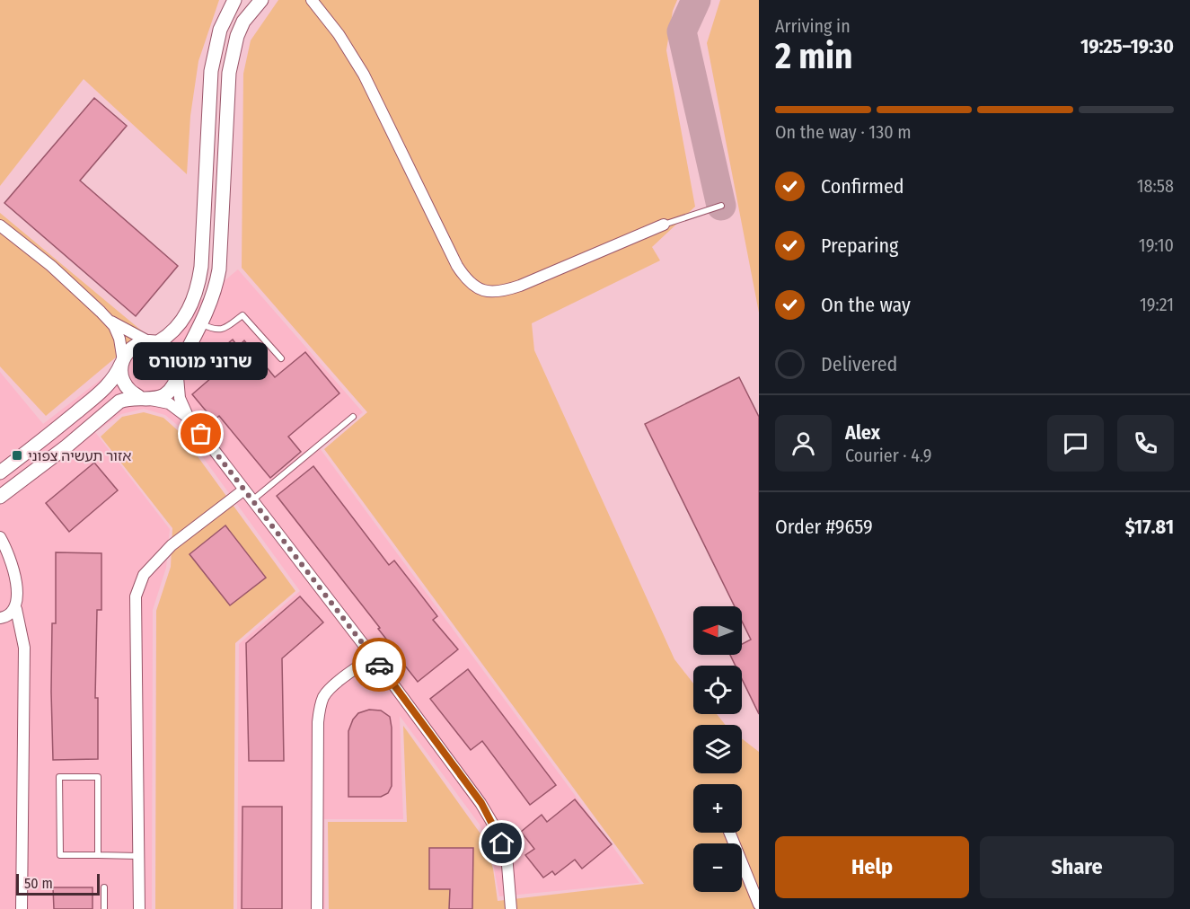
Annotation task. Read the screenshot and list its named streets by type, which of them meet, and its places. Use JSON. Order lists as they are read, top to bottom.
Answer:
{
  "places": {
    "other": ["שרוני מוטורס"],
    "transit": ["אזור תעשיה צפוני"]
  },
  "scale_bar": "50 m",
  "north": "left",
  "page": {
    "heading": ["2 min", "Arriving in", "19:25–19:30"],
    "panel": [
      "Alex",
      "Courier · 4.9",
      "Order #9659",
      "$17.81"
    ],
    "bar": "On the way · 130 m",
    "list": [
      ["Confirmed", "18:58"],
      ["Preparing", "19:10"],
      ["On the way", "19:21"],
      "Delivered"
    ],
    "bubble": "שרוני מוטורס",
    "map_buttons": ["+", "−"],
    "buttons": ["Help", "Share"],
    "scale": "50 m"
  }
}
